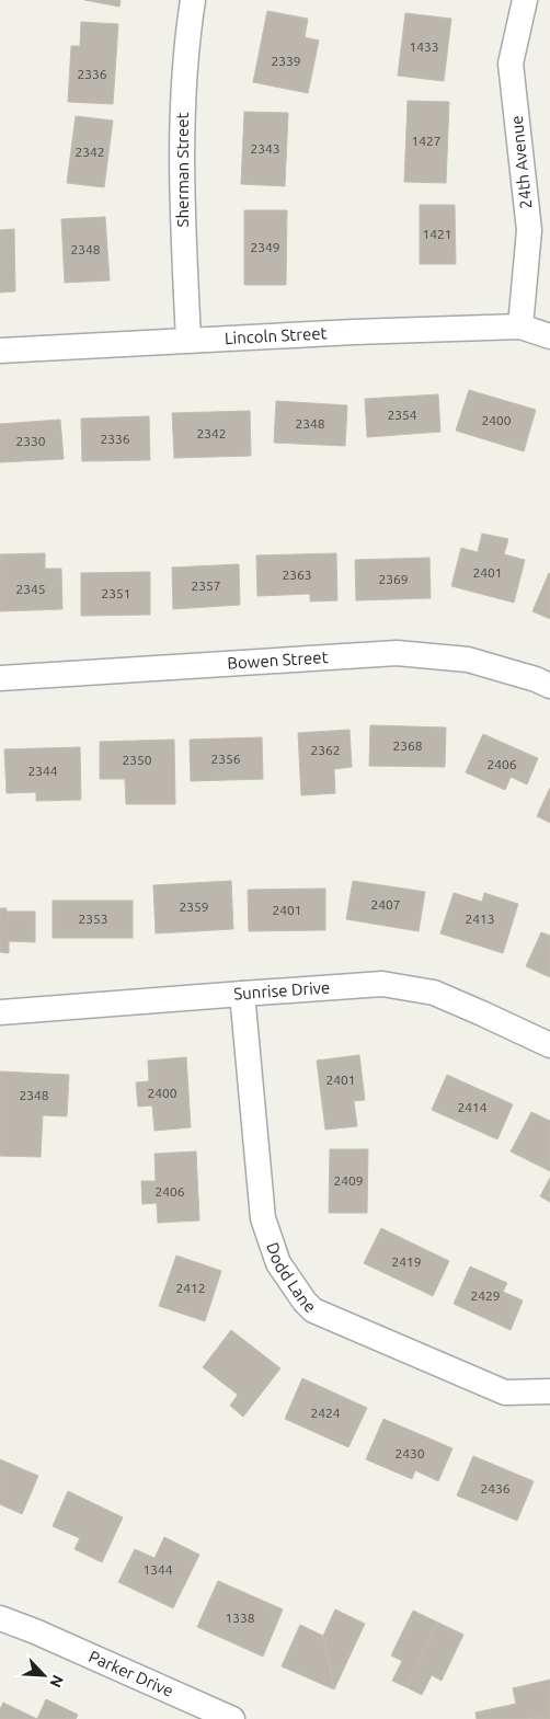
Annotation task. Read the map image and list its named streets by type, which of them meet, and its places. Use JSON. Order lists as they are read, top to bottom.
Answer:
{
  "streets": {
    "street": [
      "24th Avenue",
      "Sherman Street",
      "Lincoln Street",
      "Bowen Street",
      "Sunrise Drive",
      "Dodd Lane",
      "Parker Drive"
    ]
  },
  "crossings": [
    ["24th Avenue", "Lincoln Street"],
    ["Sherman Street", "Lincoln Street"],
    ["Sunrise Drive", "Dodd Lane"]
  ],
  "house_numbers": [
    "1433",
    "2339",
    "2336",
    "1427",
    "2343",
    "2342",
    "1421",
    "2349",
    "2348",
    "2354",
    "2400",
    "2348",
    "2342",
    "2336",
    "2330",
    "2401",
    "2363",
    "2369",
    "2357",
    "2345",
    "2351",
    "2368",
    "2362",
    "2356",
    "2350",
    "2406",
    "2344",
    "2407",
    "2359",
    "2401",
    "2353",
    "2413",
    "2401",
    "2400",
    "2348",
    "2414",
    "2409",
    "2406",
    "2419",
    "2412",
    "2429",
    "2424",
    "2430",
    "2436",
    "1344",
    "1338"
  ],
  "north": "bottom right"
}
